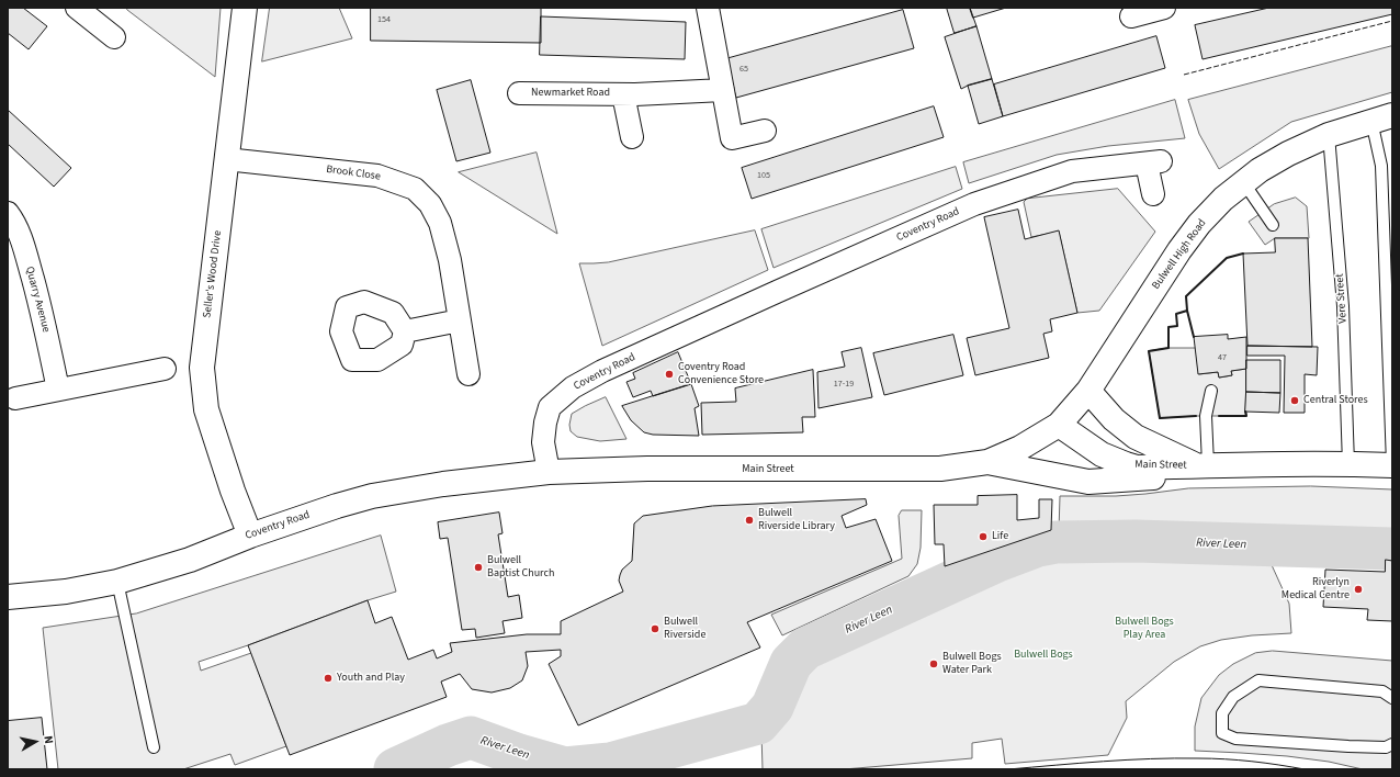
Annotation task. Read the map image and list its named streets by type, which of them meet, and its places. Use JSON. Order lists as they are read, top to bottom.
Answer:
{
  "streets": {
    "street": [
      "Newmarket Road",
      "Brook Close",
      "Coventry Road",
      "Bulwell High Road",
      "Seller's Wood Drive",
      "Quarry Avenue",
      "Main Street"
    ],
    "lane": ["Vere Street"]
  },
  "crossings": [
    ["Brook Close", "Seller's Wood Drive"],
    ["Coventry Road", "Seller's Wood Drive"],
    ["Coventry Road", "Main Street"],
    ["Bulwell High Road", "Vere Street"],
    ["Bulwell High Road", "Main Street"],
    ["Vere Street", "Main Street"]
  ],
  "water": ["River Leen"],
  "parks": ["Bulwell Bogs Play Area", "Bulwell Bogs"],
  "places": [
    "Coventry Road Convenience Store",
    "Central Stores",
    "Bulwell Riverside Library",
    "Life",
    "Bulwell Baptist Church",
    "Riverlyn Medical Centre",
    "Bulwell Riverside",
    "Bulwell Bogs Water Park",
    "Youth and Play"
  ],
  "house_numbers": [
    "154",
    "65",
    "105",
    "47",
    "17-19"
  ],
  "north": "right"
}
